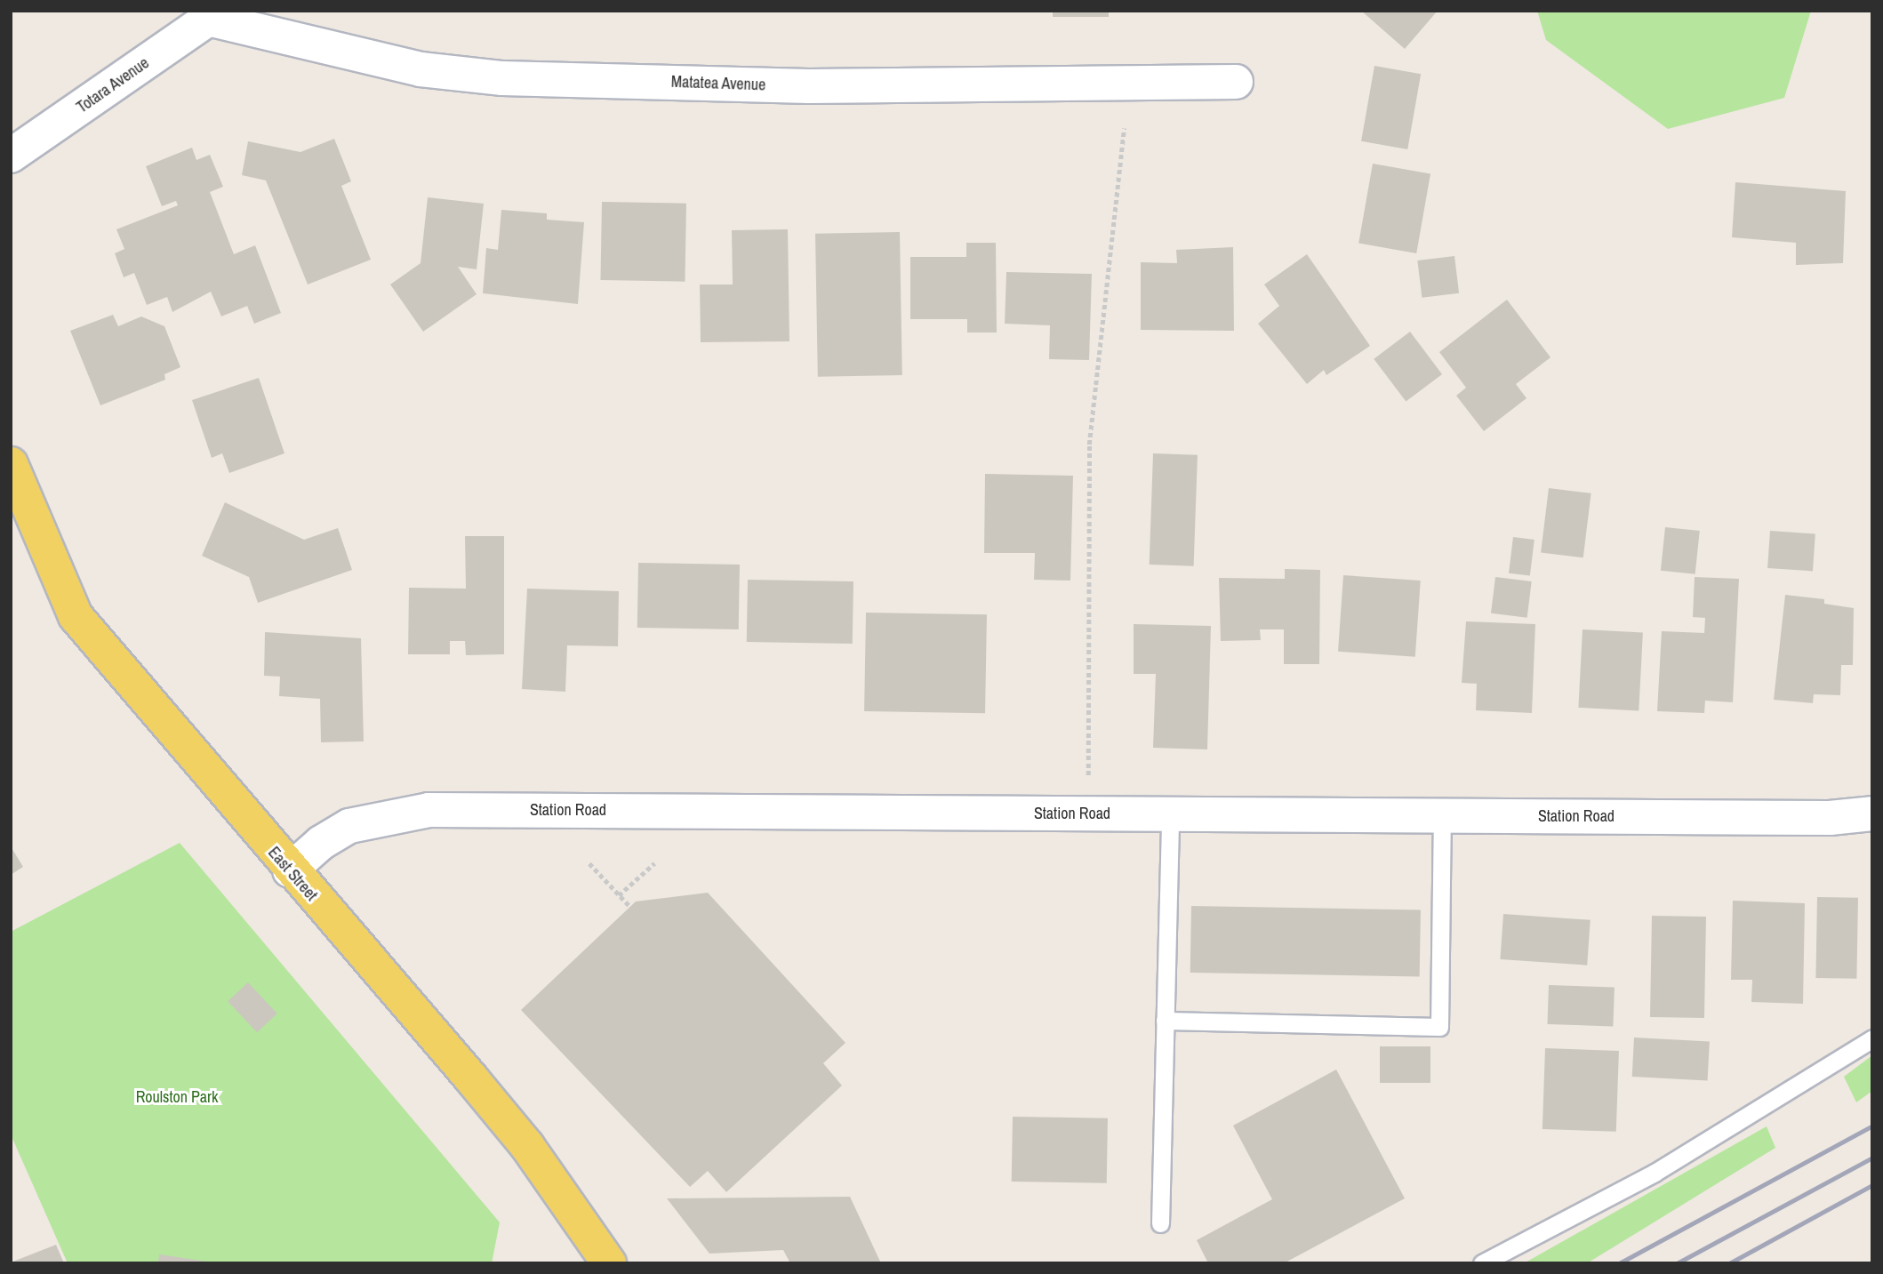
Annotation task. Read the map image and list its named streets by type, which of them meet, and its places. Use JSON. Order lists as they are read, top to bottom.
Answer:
{
  "streets": {
    "main road": ["East Street"],
    "street": ["Matatea Avenue", "Totara Avenue", "Station Road"]
  },
  "crossings": [
    ["Matatea Avenue", "Totara Avenue"],
    ["Station Road", "East Street"]
  ],
  "parks": ["Roulston Park"]
}
